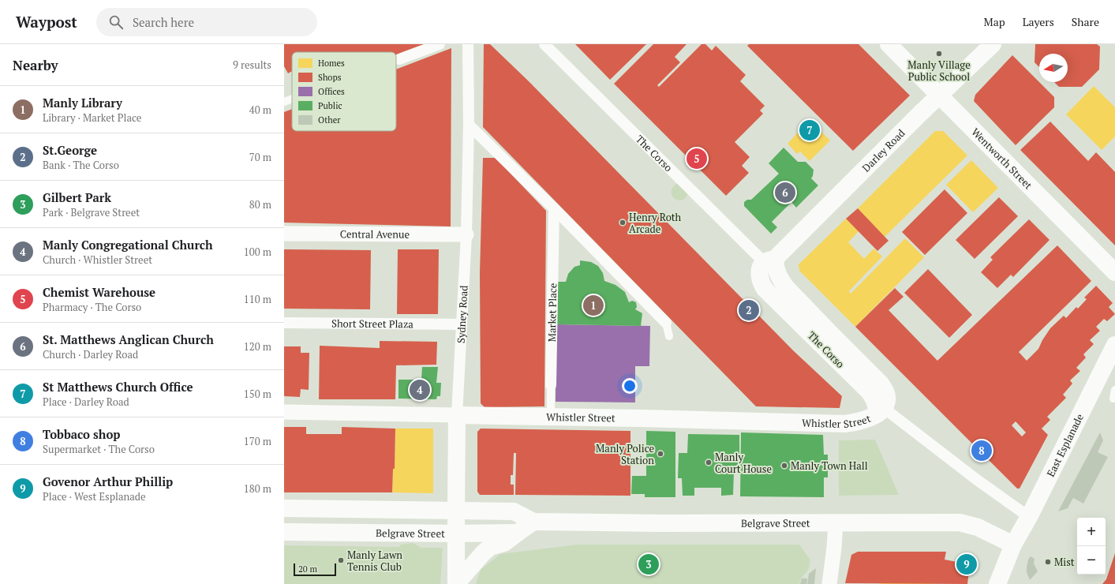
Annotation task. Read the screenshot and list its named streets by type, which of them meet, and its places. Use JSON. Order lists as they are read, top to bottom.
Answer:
{
  "streets": {
    "street": [
      "Darley Road",
      "The Corso",
      "Wentworth Street",
      "Central Avenue",
      "Market Place",
      "Sydney Road",
      "Short Street Plaza",
      "Whistler Street",
      "East Esplanade",
      "Belgrave Street"
    ]
  },
  "crossings": [
    ["Darley Road", "The Corso"],
    ["Darley Road", "Wentworth Street"],
    ["The Corso", "Whistler Street"],
    ["Central Avenue", "Sydney Road"],
    ["Market Place", "Whistler Street"],
    ["Sydney Road", "Short Street Plaza"],
    ["Sydney Road", "Whistler Street"],
    ["Sydney Road", "Belgrave Street"],
    ["East Esplanade", "Belgrave Street"]
  ],
  "places": [
    "Manly Village Public School",
    "Henry Roth Arcade",
    "Manly Police Station",
    "Manly Court House",
    "Manly Town Hall",
    "Manly Lawn Tennis Club",
    "Mist"
  ],
  "legend": [
    "Homes",
    "Shops",
    "Offices",
    "Public",
    "Other"
  ],
  "scale_bar": "20 m",
  "north": "left",
  "page": {
    "header": "Waypost",
    "search": "Search here",
    "nav": ["Map", "Layers", "Share"],
    "heading": ["Nearby", "9 results"],
    "list": [
      {
        "mark": "1",
        "name": "Manly Library",
        "note": "Library · Market Place",
        "value": "40 m"
      },
      {
        "mark": "2",
        "name": "St.George",
        "note": "Bank · The Corso",
        "value": "70 m"
      },
      {
        "mark": "3",
        "name": "Gilbert Park",
        "note": "Park · Belgrave Street",
        "value": "80 m"
      },
      {
        "mark": "4",
        "name": "Manly Congregational Church",
        "note": "Church · Whistler Street",
        "value": "100 m"
      },
      {
        "mark": "5",
        "name": "Chemist Warehouse",
        "note": "Pharmacy · The Corso",
        "value": "110 m"
      },
      {
        "mark": "6",
        "name": "St. Matthews Anglican Church",
        "note": "Church · Darley Road",
        "value": "120 m"
      },
      {
        "mark": "7",
        "name": "St Matthews Church Office",
        "note": "Place · Darley Road",
        "value": "150 m"
      },
      {
        "mark": "8",
        "name": "Tobbaco shop",
        "note": "Supermarket · The Corso",
        "value": "170 m"
      },
      {
        "mark": "9",
        "name": "Govenor Arthur Phillip",
        "note": "Place · West Esplanade",
        "value": "180 m"
      }
    ],
    "pins": [
      "7",
      "5",
      "6",
      "1",
      "2",
      "4",
      "8",
      "3",
      "9"
    ],
    "map_buttons": ["+", "−"],
    "scale": "20 m"
  }
}
